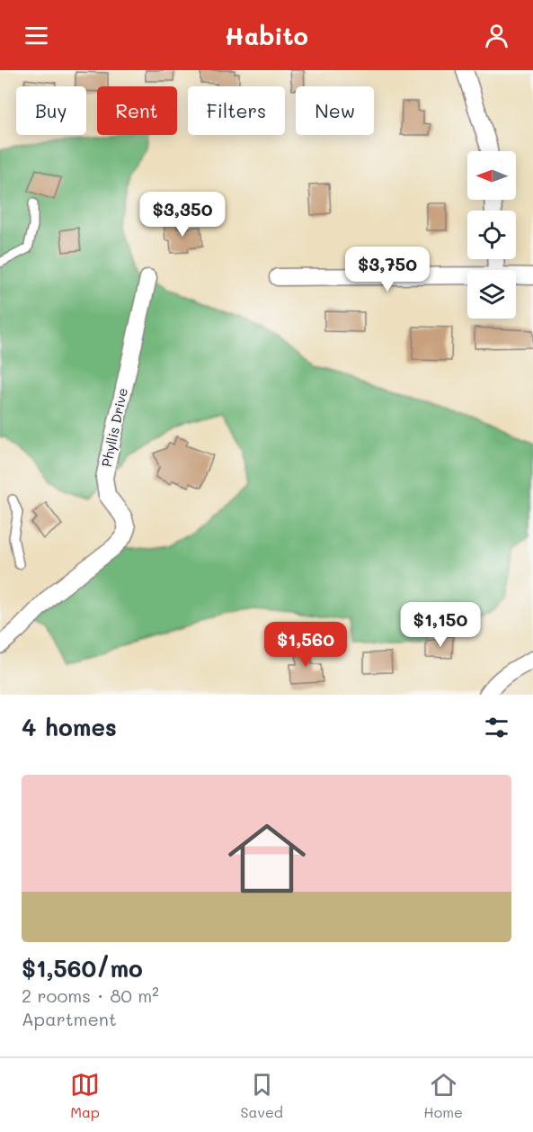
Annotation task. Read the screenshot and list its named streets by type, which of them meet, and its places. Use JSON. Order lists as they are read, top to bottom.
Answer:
{
  "streets": {
    "street": ["Phyllis Drive"]
  },
  "north": "left",
  "page": {
    "header": "Habito",
    "chip": [
      "Buy",
      "Rent",
      "Filters",
      "New"
    ],
    "price": [
      "$3,350",
      "$3,750",
      "$1,150",
      "$1,560"
    ],
    "heading": "4 homes",
    "list": [
      {
        "name": "$1,560/mo",
        "note": "2 rooms · 80 m² · Apartment"
      }
    ],
    "tabs": ["Map", "Saved", "Home"]
  }
}
